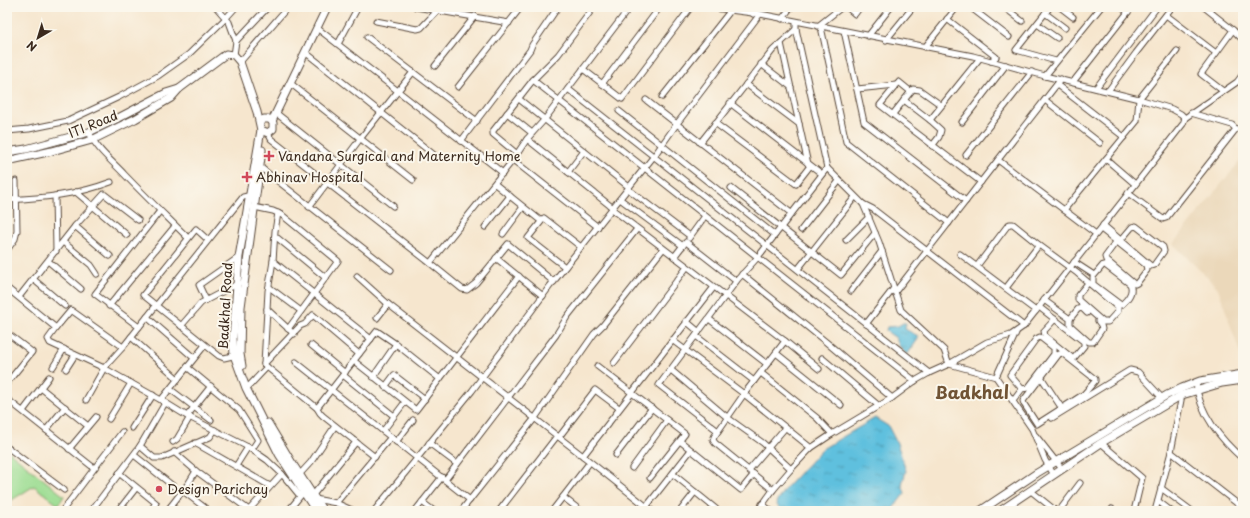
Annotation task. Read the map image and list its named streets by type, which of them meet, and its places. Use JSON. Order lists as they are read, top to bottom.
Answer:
{
  "streets": {
    "street": ["ITI Road", "Badkhal Road"]
  },
  "districts": ["Badkhal"],
  "places": {
    "health": ["Vandana Surgical and Maternity Home", "Abhinav Hospital"],
    "other": ["Design Parichay"]
  },
  "north": "bottom left"
}
